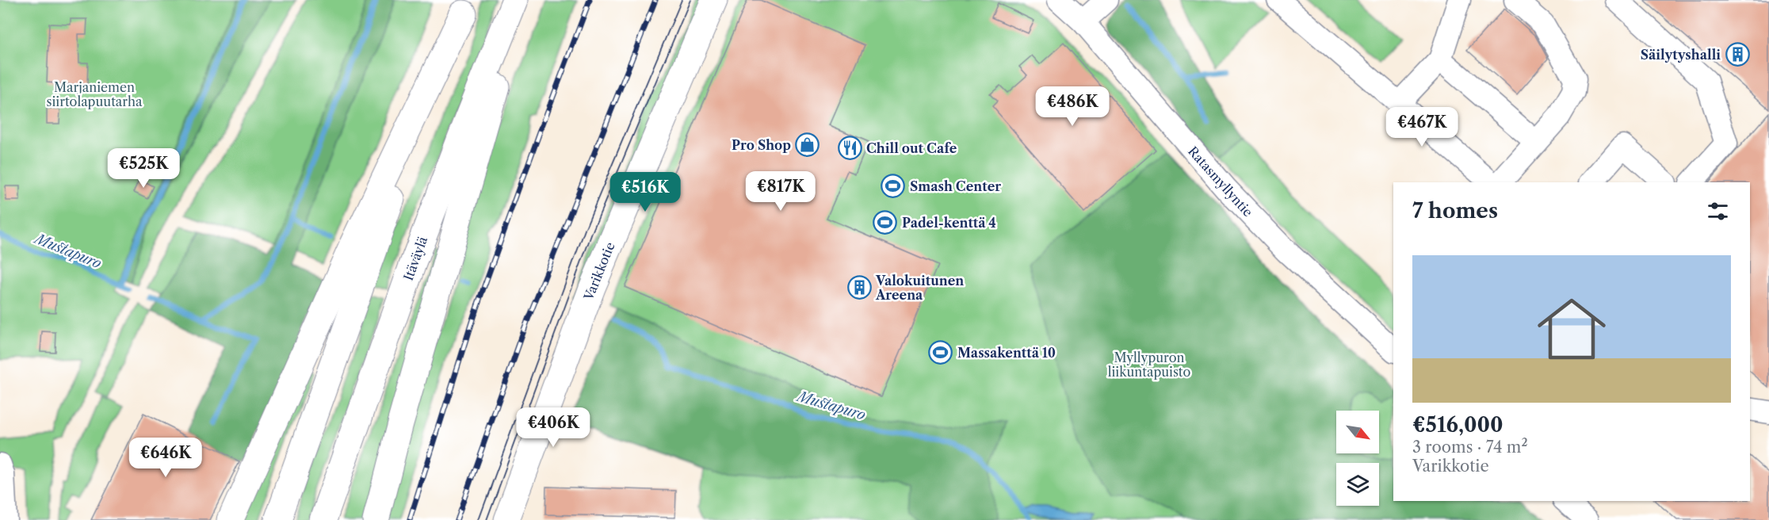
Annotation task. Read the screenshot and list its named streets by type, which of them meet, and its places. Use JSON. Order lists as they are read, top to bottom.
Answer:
{
  "streets": {
    "main road": ["Itäväylä", "Varikkotie"],
    "street": ["Ratasmyllyntie"]
  },
  "water": ["Mustapuro"],
  "parks": ["Marjaniemen siirtolapuutarha", "Myllypuron liikuntapuisto"],
  "places": {
    "building": ["Säilytyshalli", "Valokuitunen Areena"],
    "shop": ["Pro Shop"],
    "restaurant": ["Chill out Cafe"],
    "sports": ["Smash Center", "Padel-kenttä 4", "Massakenttä 10"]
  },
  "north": "bottom right",
  "page": {
    "price": [
      "€486K",
      "€467K",
      "€525K",
      "€817K",
      "€516K",
      "€406K",
      "€646K"
    ],
    "heading": "7 homes",
    "list": [
      {
        "name": "€516,000",
        "note": "3 rooms · 74 m² · Varikkotie"
      }
    ]
  }
}
